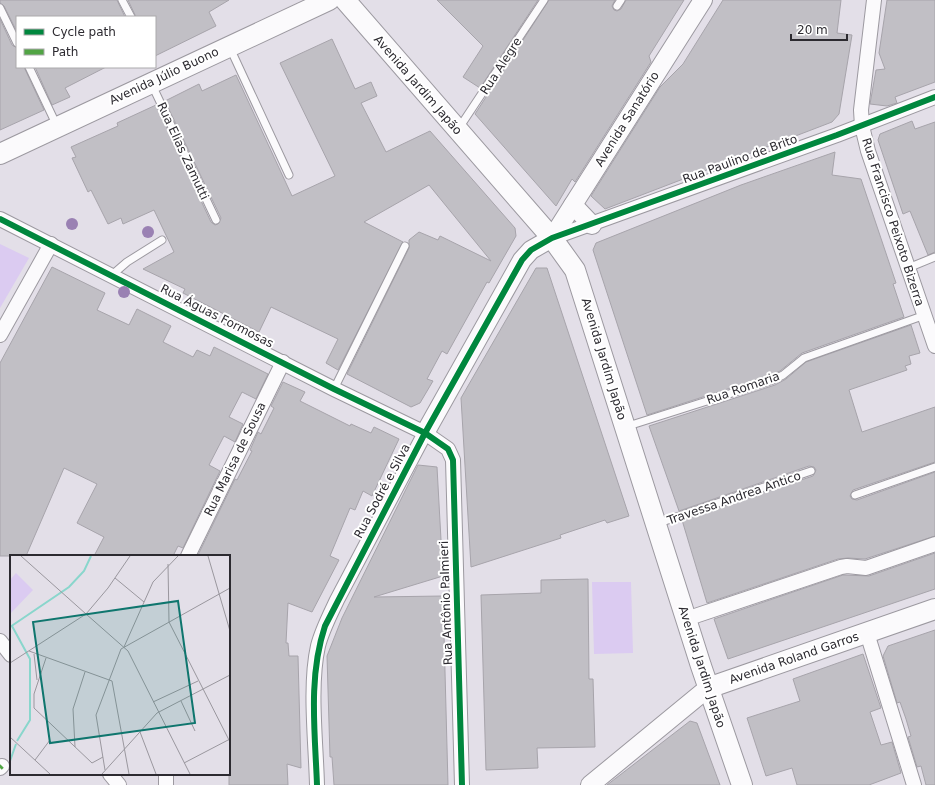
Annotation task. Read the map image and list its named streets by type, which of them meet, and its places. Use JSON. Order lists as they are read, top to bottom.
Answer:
{
  "streets": {
    "main road": ["Avenida Júlio Buono", "Avenida Jardim Japão", "Avenida Roland Garros"],
    "street": [
      "Avenida Sanatório",
      "Rua Paulino de Brito",
      "Rua Francisco Peixoto Bizerra",
      "Rua Águas Formosas",
      "Rua Marisa de Sousa",
      "Rua Sodré e Silva",
      "Rua Antônio Palmieri"
    ],
    "lane": [
      "Rua Alegre",
      "Rua Elias Zamutti",
      "Rua Romaria",
      "Travessa Andrea Antico"
    ]
  },
  "crossings": [
    ["Rua Alegre", "Avenida Jardim Japão"],
    ["Avenida Júlio Buono", "Rua Elias Zamutti"],
    ["Avenida Jardim Japão", "Avenida Sanatório"],
    ["Avenida Jardim Japão", "Rua Paulino de Brito"],
    ["Avenida Jardim Japão", "Rua Romaria"],
    ["Avenida Jardim Japão", "Rua Sodré e Silva"],
    ["Avenida Jardim Japão", "Travessa Andrea Antico"],
    ["Avenida Jardim Japão", "Avenida Roland Garros"],
    ["Avenida Sanatório", "Rua Paulino de Brito"],
    ["Avenida Sanatório", "Rua Sodré e Silva"],
    ["Rua Paulino de Brito", "Rua Francisco Peixoto Bizerra"],
    ["Rua Paulino de Brito", "Rua Sodré e Silva"],
    ["Rua Francisco Peixoto Bizerra", "Rua Romaria"],
    ["Rua Águas Formosas", "Rua Marisa de Sousa"],
    ["Rua Águas Formosas", "Rua Sodré e Silva"],
    ["Rua Águas Formosas", "Rua Antônio Palmieri"],
    ["Rua Sodré e Silva", "Rua Antônio Palmieri"]
  ],
  "legend": ["Cycle path", "Path"],
  "scale_bar": "20 m"
}
